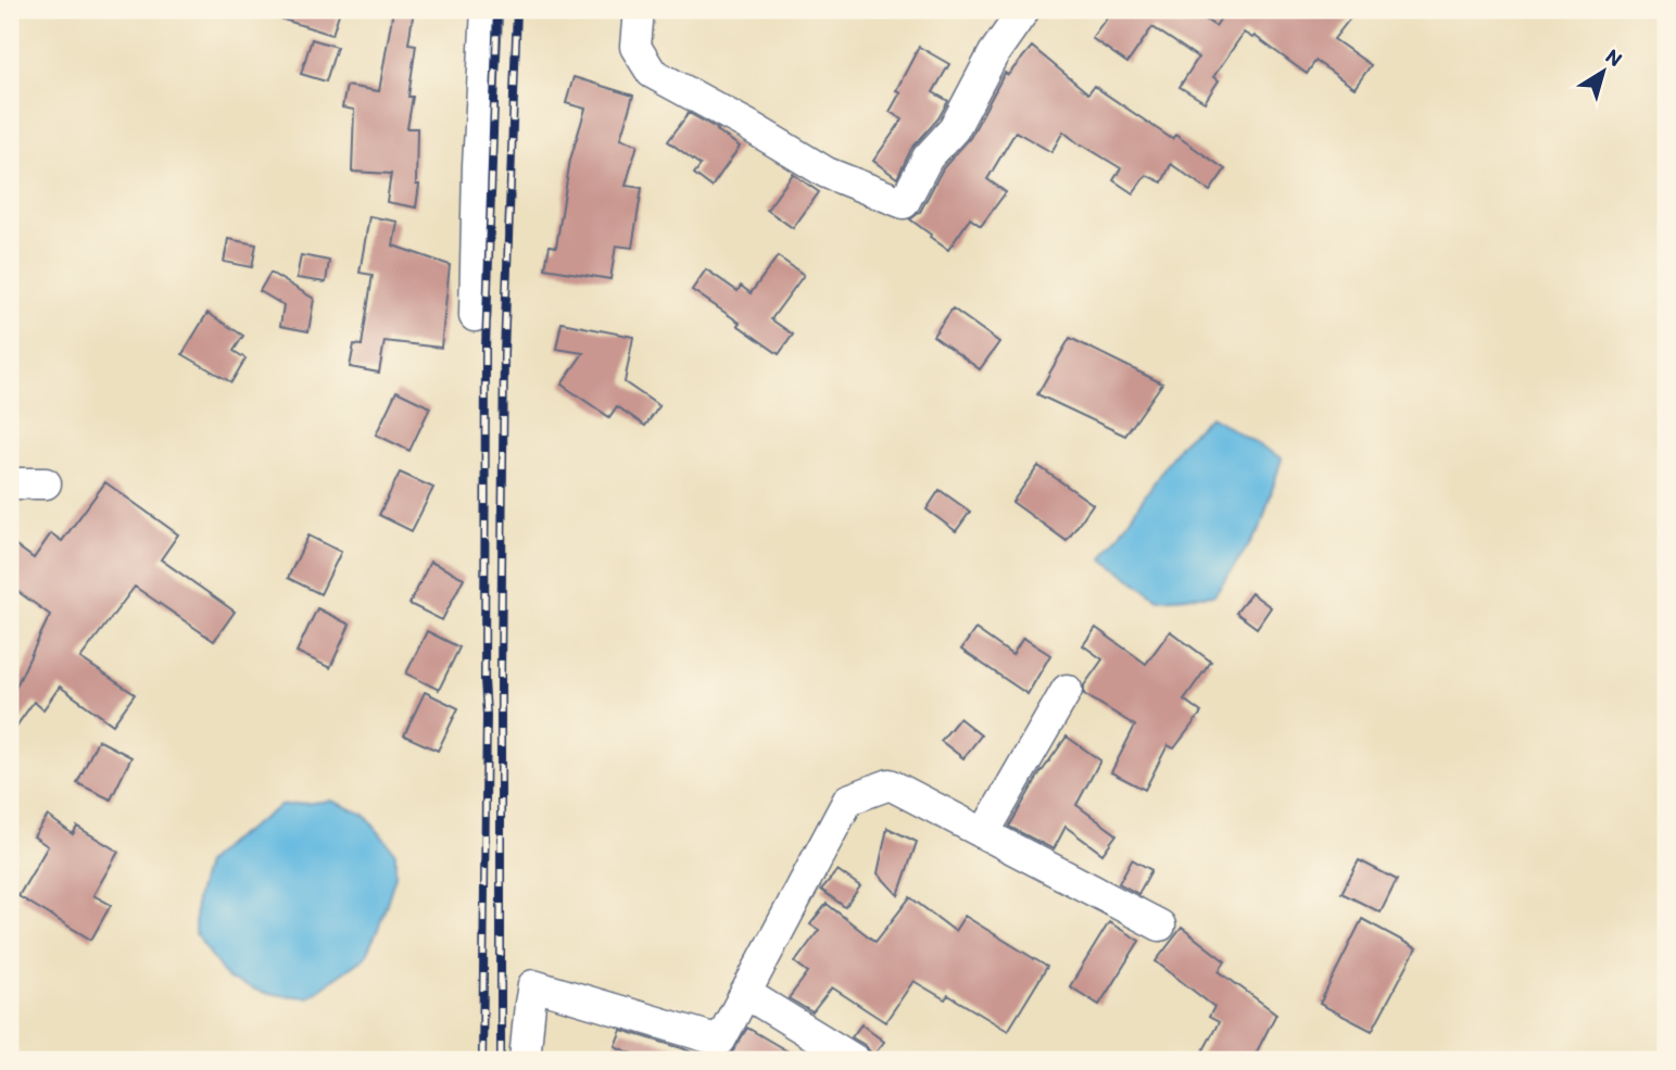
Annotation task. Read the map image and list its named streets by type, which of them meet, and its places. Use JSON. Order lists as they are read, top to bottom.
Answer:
{
  "north": "top right"
}
